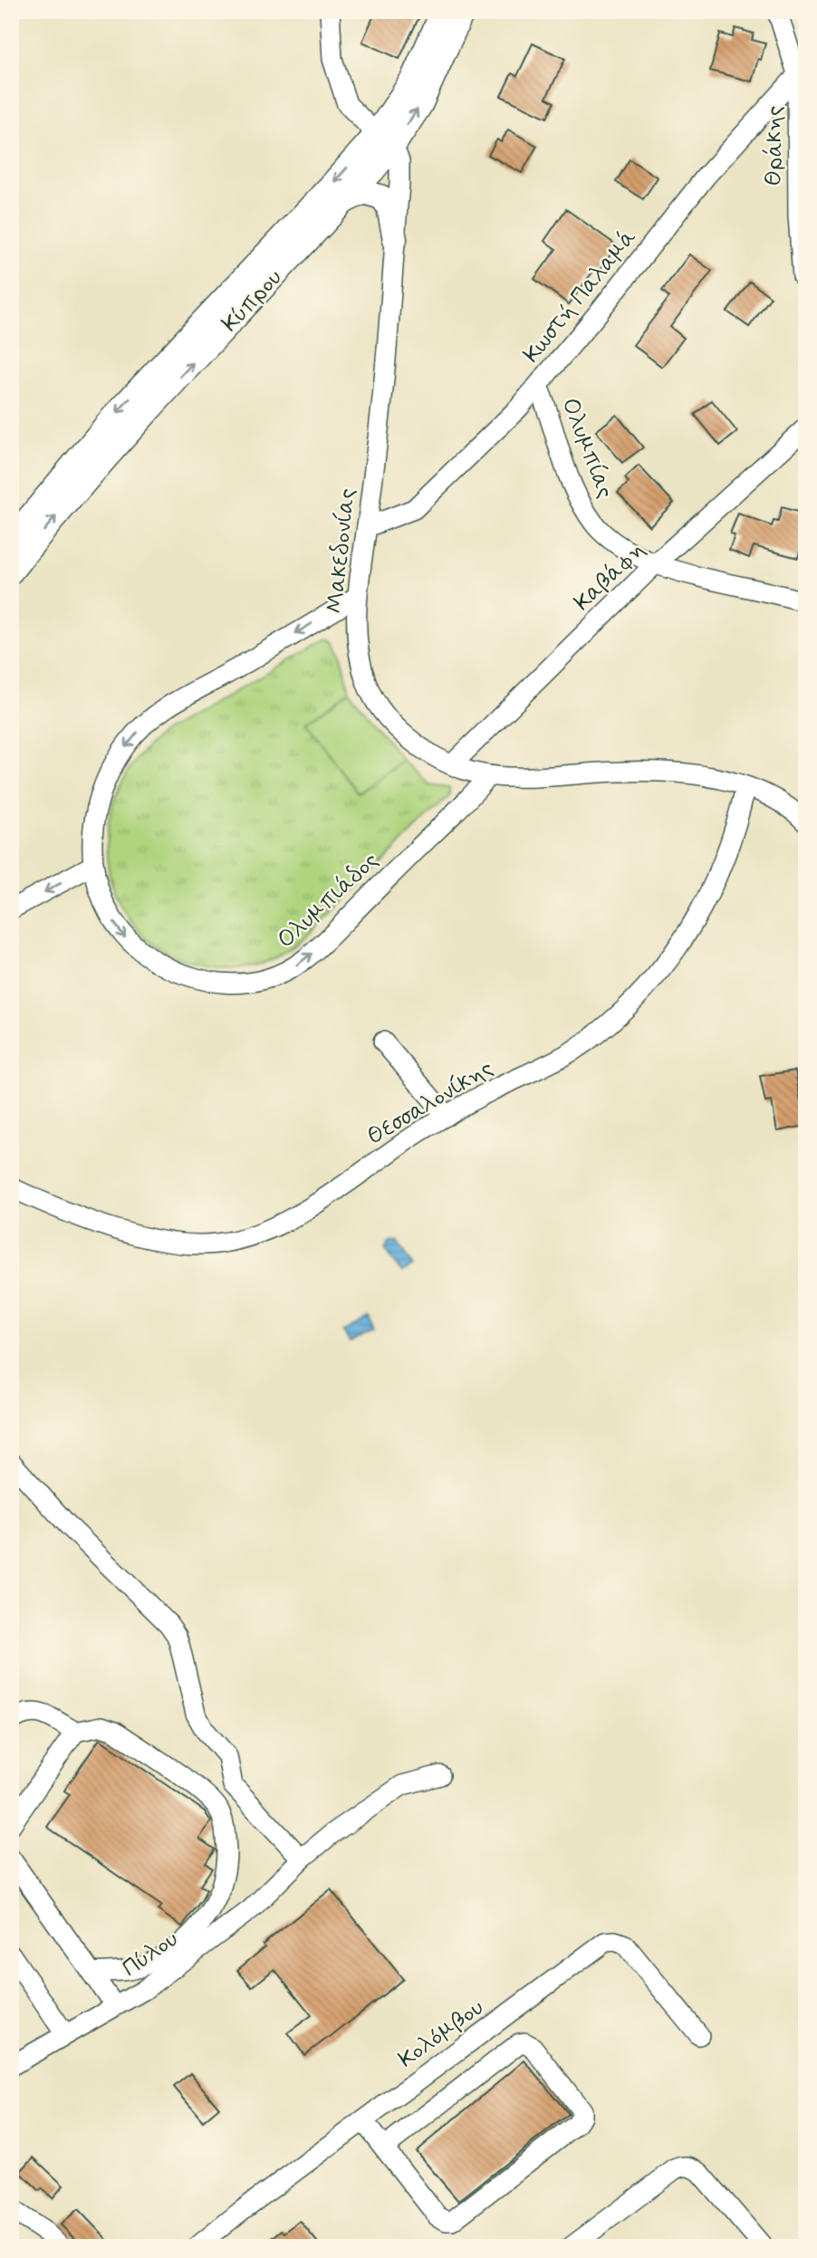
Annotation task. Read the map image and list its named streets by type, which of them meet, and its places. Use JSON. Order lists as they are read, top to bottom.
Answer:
{
  "streets": {
    "main road": ["Κύπρου"],
    "street": [
      "Θράκης",
      "Κωστή Παλαμά",
      "Ολυμπίας",
      "Μακεδονίας",
      "Καβάφη",
      "Ολυμπιάδος",
      "Θεσσαλονίκης",
      "Πύλου",
      "Κολόμβου"
    ]
  },
  "crossings": [
    ["Θράκης", "Κωστή Παλαμά"],
    ["Κωστή Παλαμά", "Ολυμπίας"],
    ["Κωστή Παλαμά", "Μακεδονίας"],
    ["Κύπρου", "Μακεδονίας"],
    ["Ολυμπίας", "Καβάφη"],
    ["Μακεδονίας", "Καβάφη"],
    ["Μακεδονίας", "Ολυμπιάδος"],
    ["Μακεδονίας", "Θεσσαλονίκης"]
  ]
}
